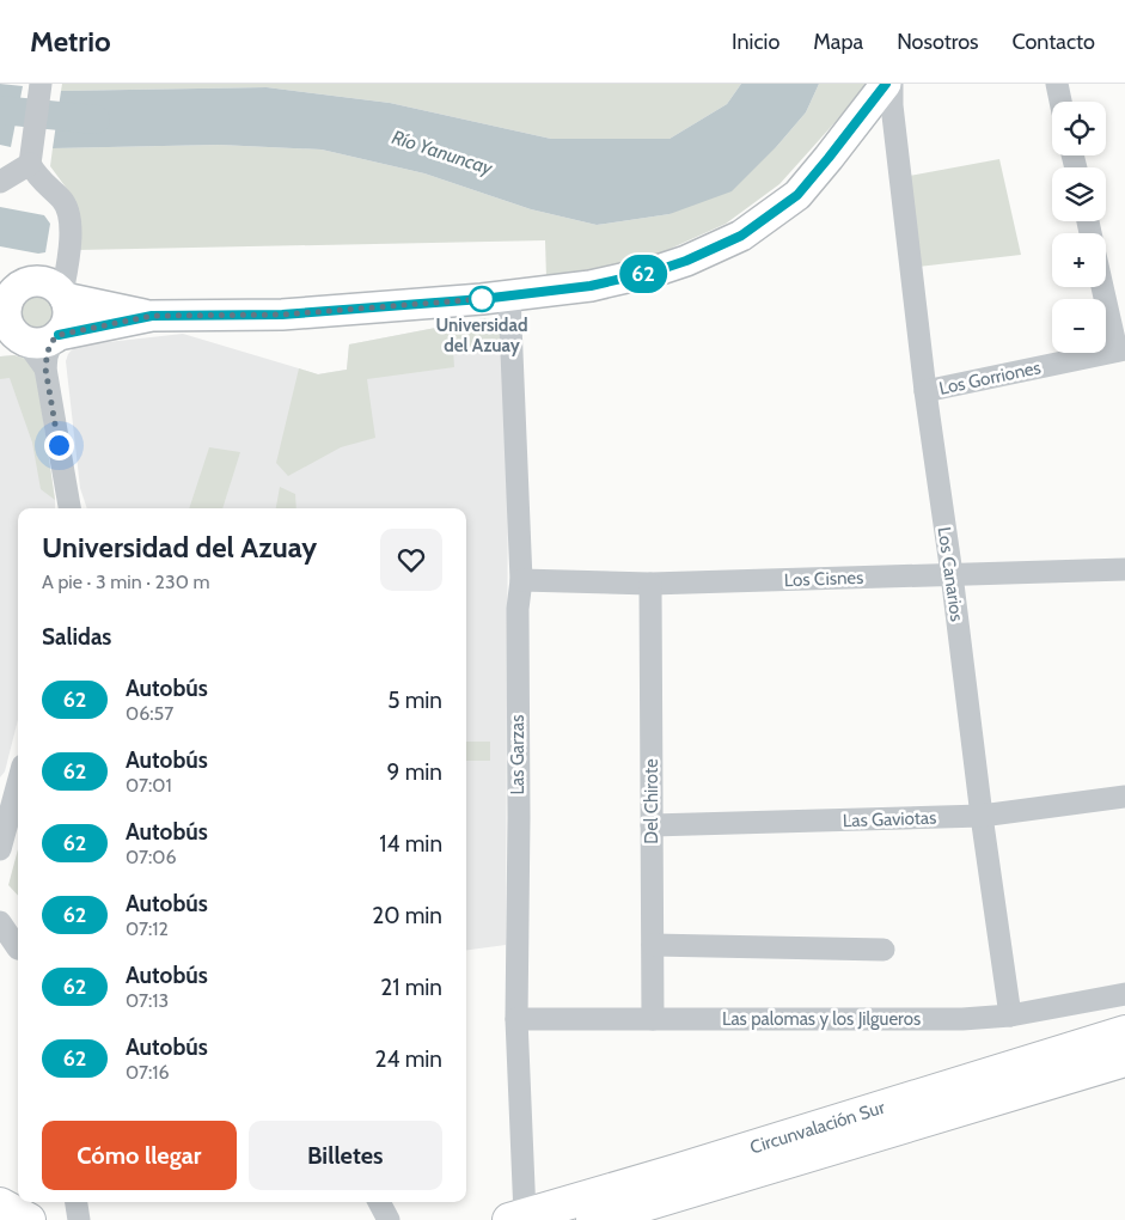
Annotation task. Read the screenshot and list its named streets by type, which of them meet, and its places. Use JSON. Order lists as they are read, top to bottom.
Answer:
{
  "streets": {
    "highway": ["Circunvalación Sur"],
    "street": [
      "Los Gorriones",
      "Los Canarios",
      "Los Cisnes",
      "Las Garzas",
      "Del Chirote",
      "Las Gaviotas",
      "Las palomas y los Jilgueros"
    ]
  },
  "crossings": [
    ["Los Gorriones", "Los Canarios"],
    ["Los Canarios", "Los Cisnes"],
    ["Los Canarios", "Las Gaviotas"],
    ["Los Canarios", "Las palomas y los Jilgueros"],
    ["Los Cisnes", "Las Garzas"],
    ["Los Cisnes", "Del Chirote"],
    ["Las Garzas", "Las palomas y los Jilgueros"],
    ["Las Garzas", "Circunvalación Sur"],
    ["Del Chirote", "Las Gaviotas"],
    ["Del Chirote", "Las palomas y los Jilgueros"]
  ],
  "water": ["Río Yanuncay"],
  "places": ["Universidad del Azuay"],
  "lines": ["bus line 62"],
  "page": {
    "header": "Metrio",
    "nav": [
      "Inicio",
      "Mapa",
      "Nosotros",
      "Contacto"
    ],
    "on_map": "62",
    "map_buttons": ["+", "−"],
    "heading": [
      ["Universidad del Azuay", "A pie · 3 min · 230 m"],
      "Salidas"
    ],
    "list": [
      {
        "mark": "62",
        "name": "Autobús",
        "note": "06:57",
        "value": "5 min"
      },
      {
        "mark": "62",
        "name": "Autobús",
        "note": "07:01",
        "value": "9 min"
      },
      {
        "mark": "62",
        "name": "Autobús",
        "note": "07:06",
        "value": "14 min"
      },
      {
        "mark": "62",
        "name": "Autobús",
        "note": "07:12",
        "value": "20 min"
      },
      {
        "mark": "62",
        "name": "Autobús",
        "note": "07:13",
        "value": "21 min"
      },
      {
        "mark": "62",
        "name": "Autobús",
        "note": "07:16",
        "value": "24 min"
      }
    ],
    "buttons": ["Cómo llegar", "Billetes"]
  }
}
